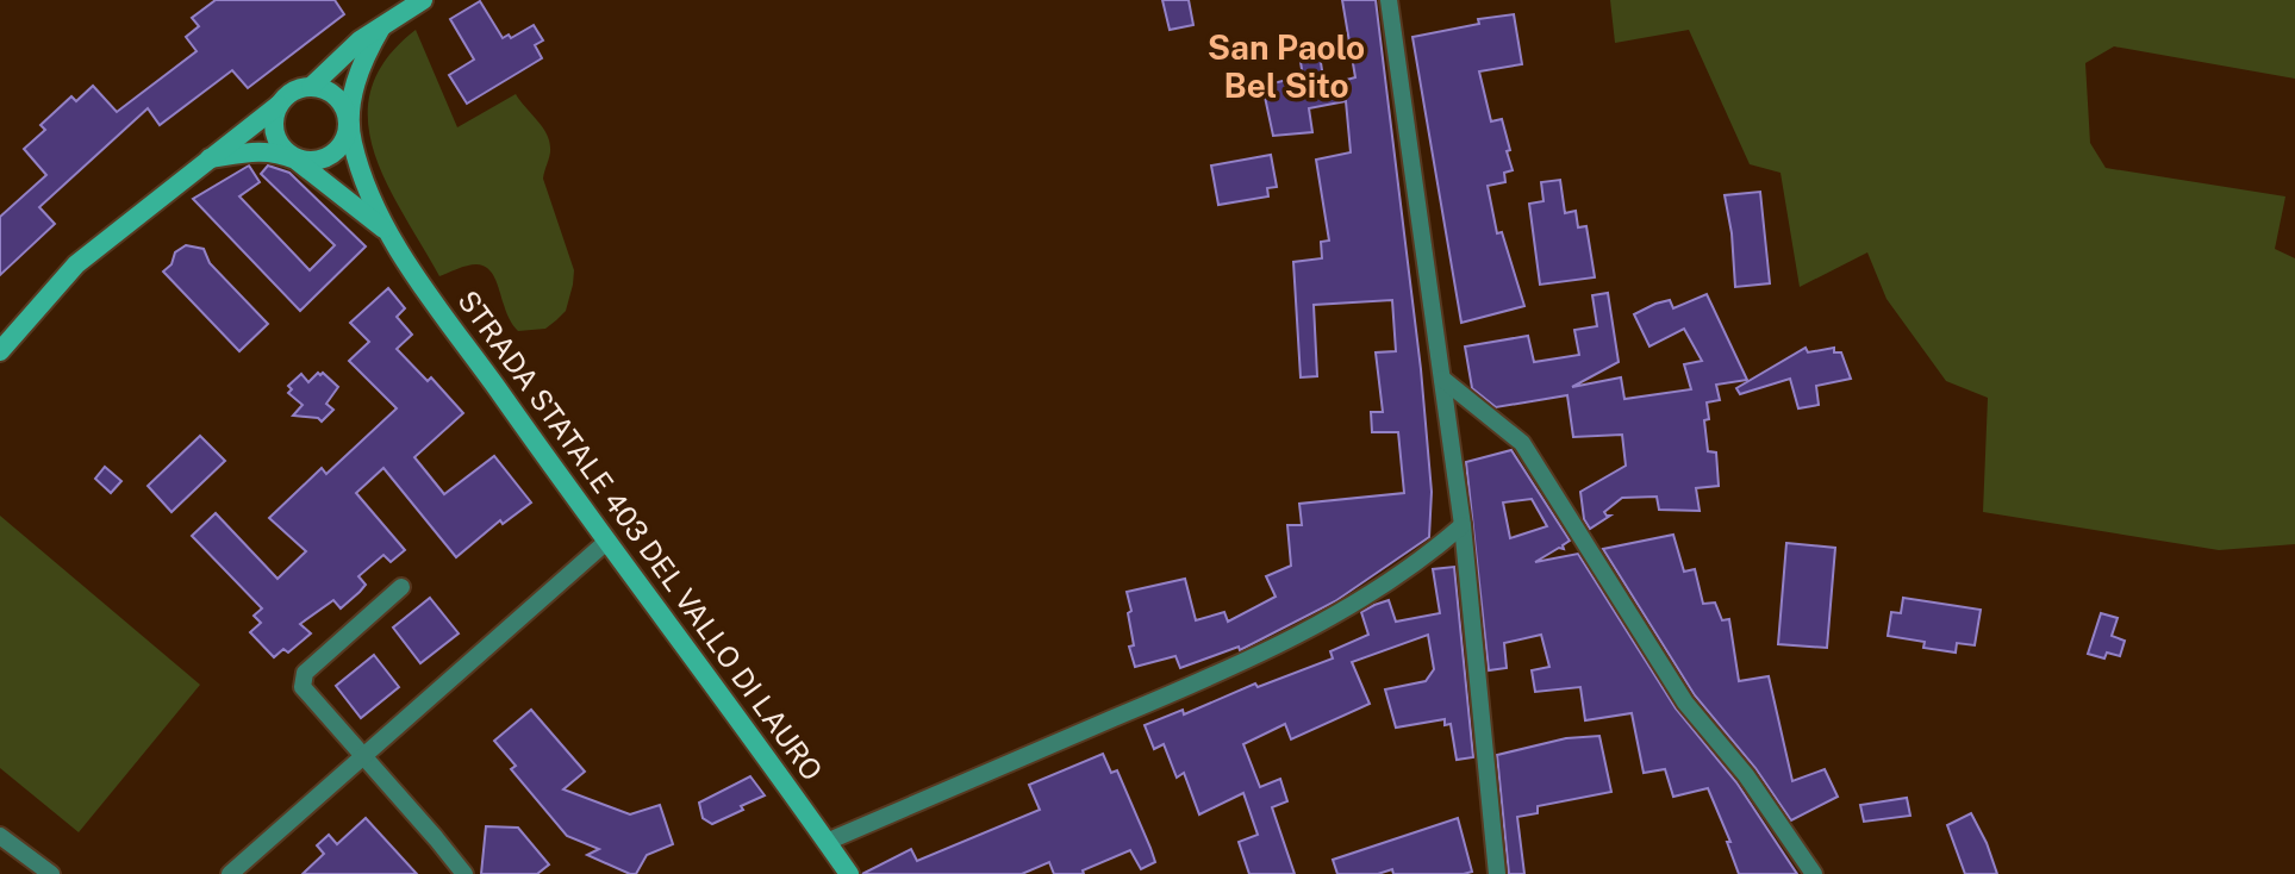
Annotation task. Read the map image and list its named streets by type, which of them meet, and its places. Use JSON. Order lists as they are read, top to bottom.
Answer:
{
  "streets": {
    "main road": ["STRADA STATALE 403 DEL VALLO DI LAURO"]
  },
  "districts": ["San Paolo Bel Sito"]
}
